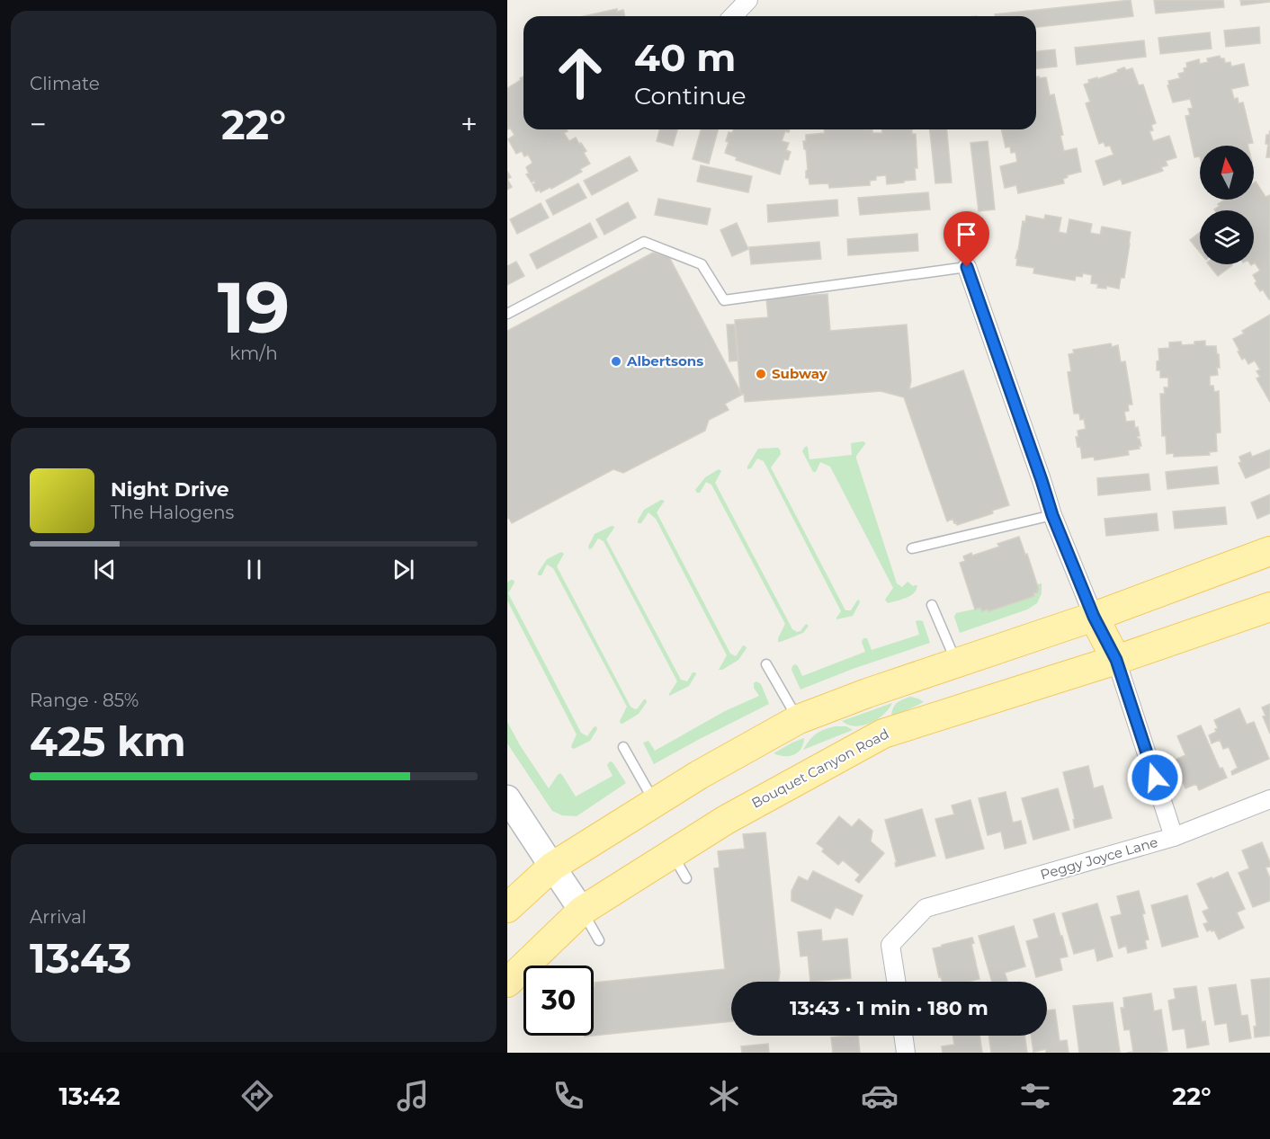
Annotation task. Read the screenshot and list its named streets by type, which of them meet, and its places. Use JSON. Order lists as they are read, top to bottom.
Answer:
{
  "streets": {
    "main road": ["Bouquet Canyon Road"],
    "street": ["Peggy Joyce Lane"]
  },
  "places": ["Albertsons", "Subway"],
  "north": "top",
  "page": {
    "tile": [
      "Climate",
      ["19", "km/h"],
      ["Range · 85%", "425 km"],
      ["Arrival", "13:43"]
    ],
    "turn": ["40 m", "Continue"],
    "heat": ["−", "22°", "+"],
    "song": ["Night Drive", "The Halogens"],
    "limit": "30",
    "trip": "13:43 · 1 min · 180 m",
    "tabs": ["13:42", "22°"]
  }
}
